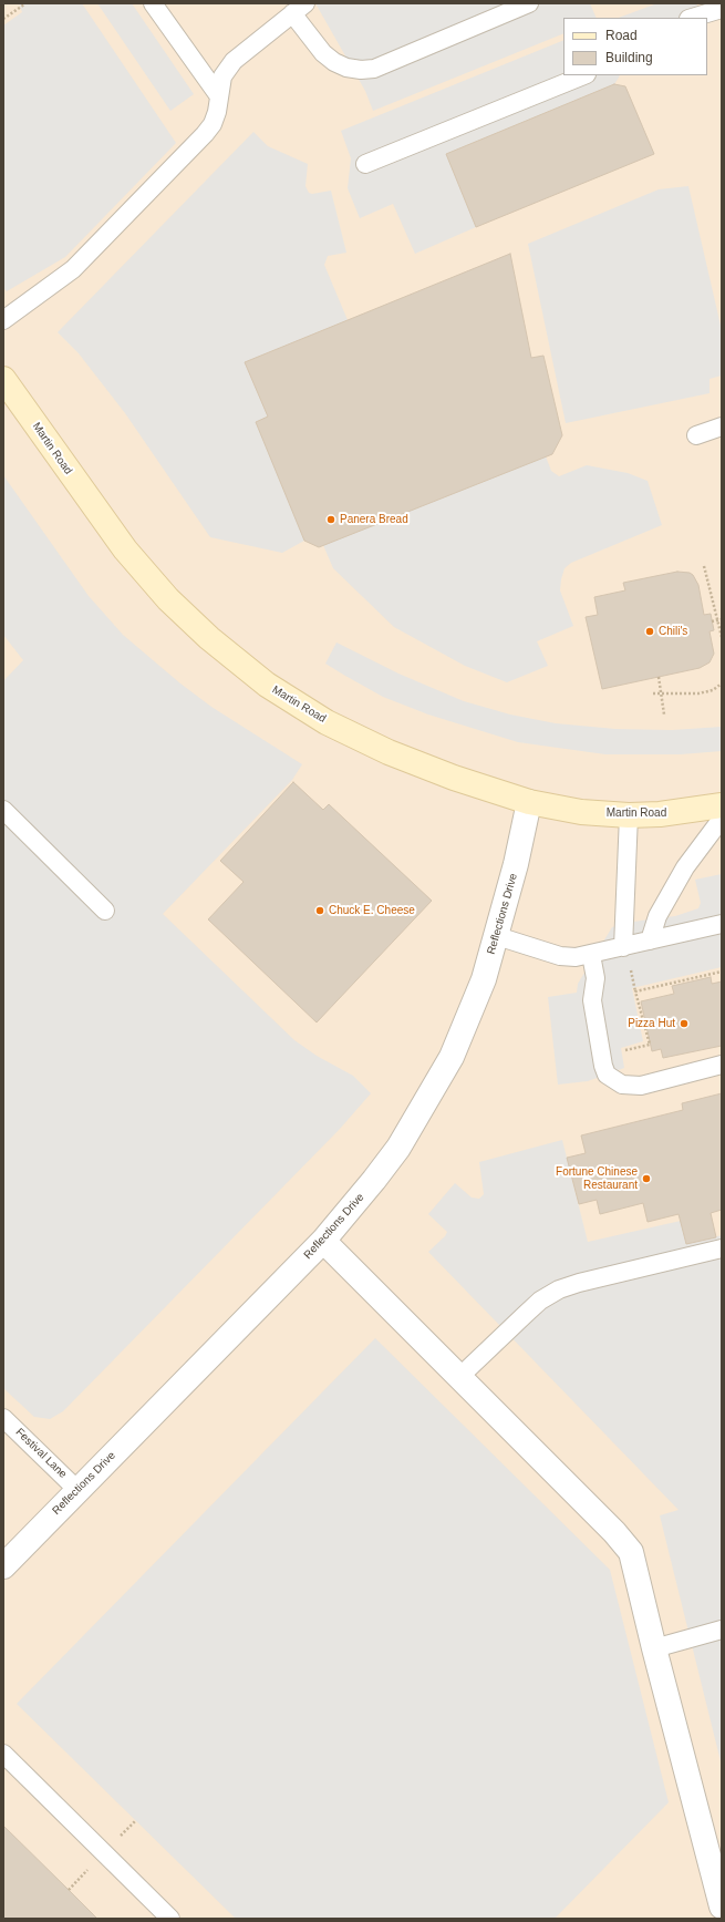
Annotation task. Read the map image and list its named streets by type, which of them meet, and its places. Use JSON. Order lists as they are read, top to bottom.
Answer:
{
  "streets": {
    "street": ["Martin Road", "Reflections Drive"],
    "lane": ["Festival Lane"]
  },
  "crossings": [
    ["Martin Road", "Reflections Drive"],
    ["Reflections Drive", "Festival Lane"]
  ],
  "places": [
    "Panera Bread",
    "Chili's",
    "Chuck E. Cheese",
    "Pizza Hut",
    "Fortune Chinese Restaurant"
  ],
  "legend": ["Road", "Building"]
}
